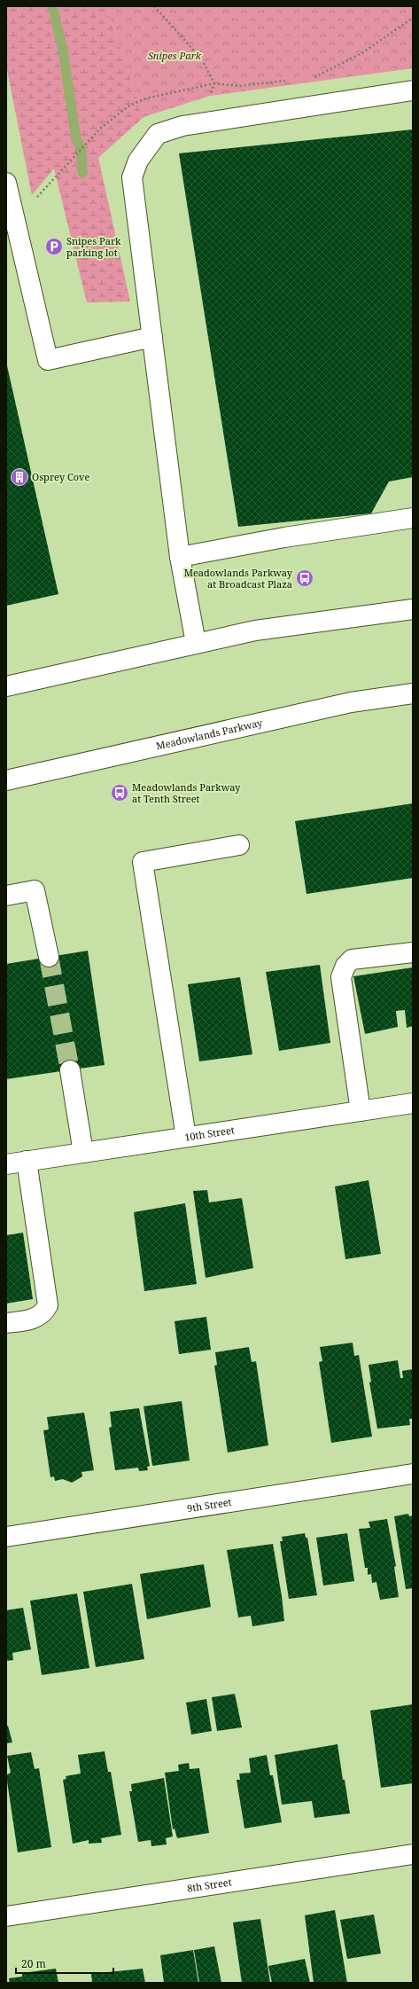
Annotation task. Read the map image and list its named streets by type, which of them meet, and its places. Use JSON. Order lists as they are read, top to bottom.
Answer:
{
  "streets": {
    "street": [
      "Meadowlands Parkway",
      "10th Street",
      "9th Street",
      "8th Street"
    ]
  },
  "parks": ["Snipes Park"],
  "places": {
    "parking": ["Snipes Park parking lot"],
    "building": ["Osprey Cove"],
    "bus stop": ["Meadowlands Parkway at Broadcast Plaza", "Meadowlands Parkway at Tenth Street"]
  },
  "scale_bar": "20 m"
}
